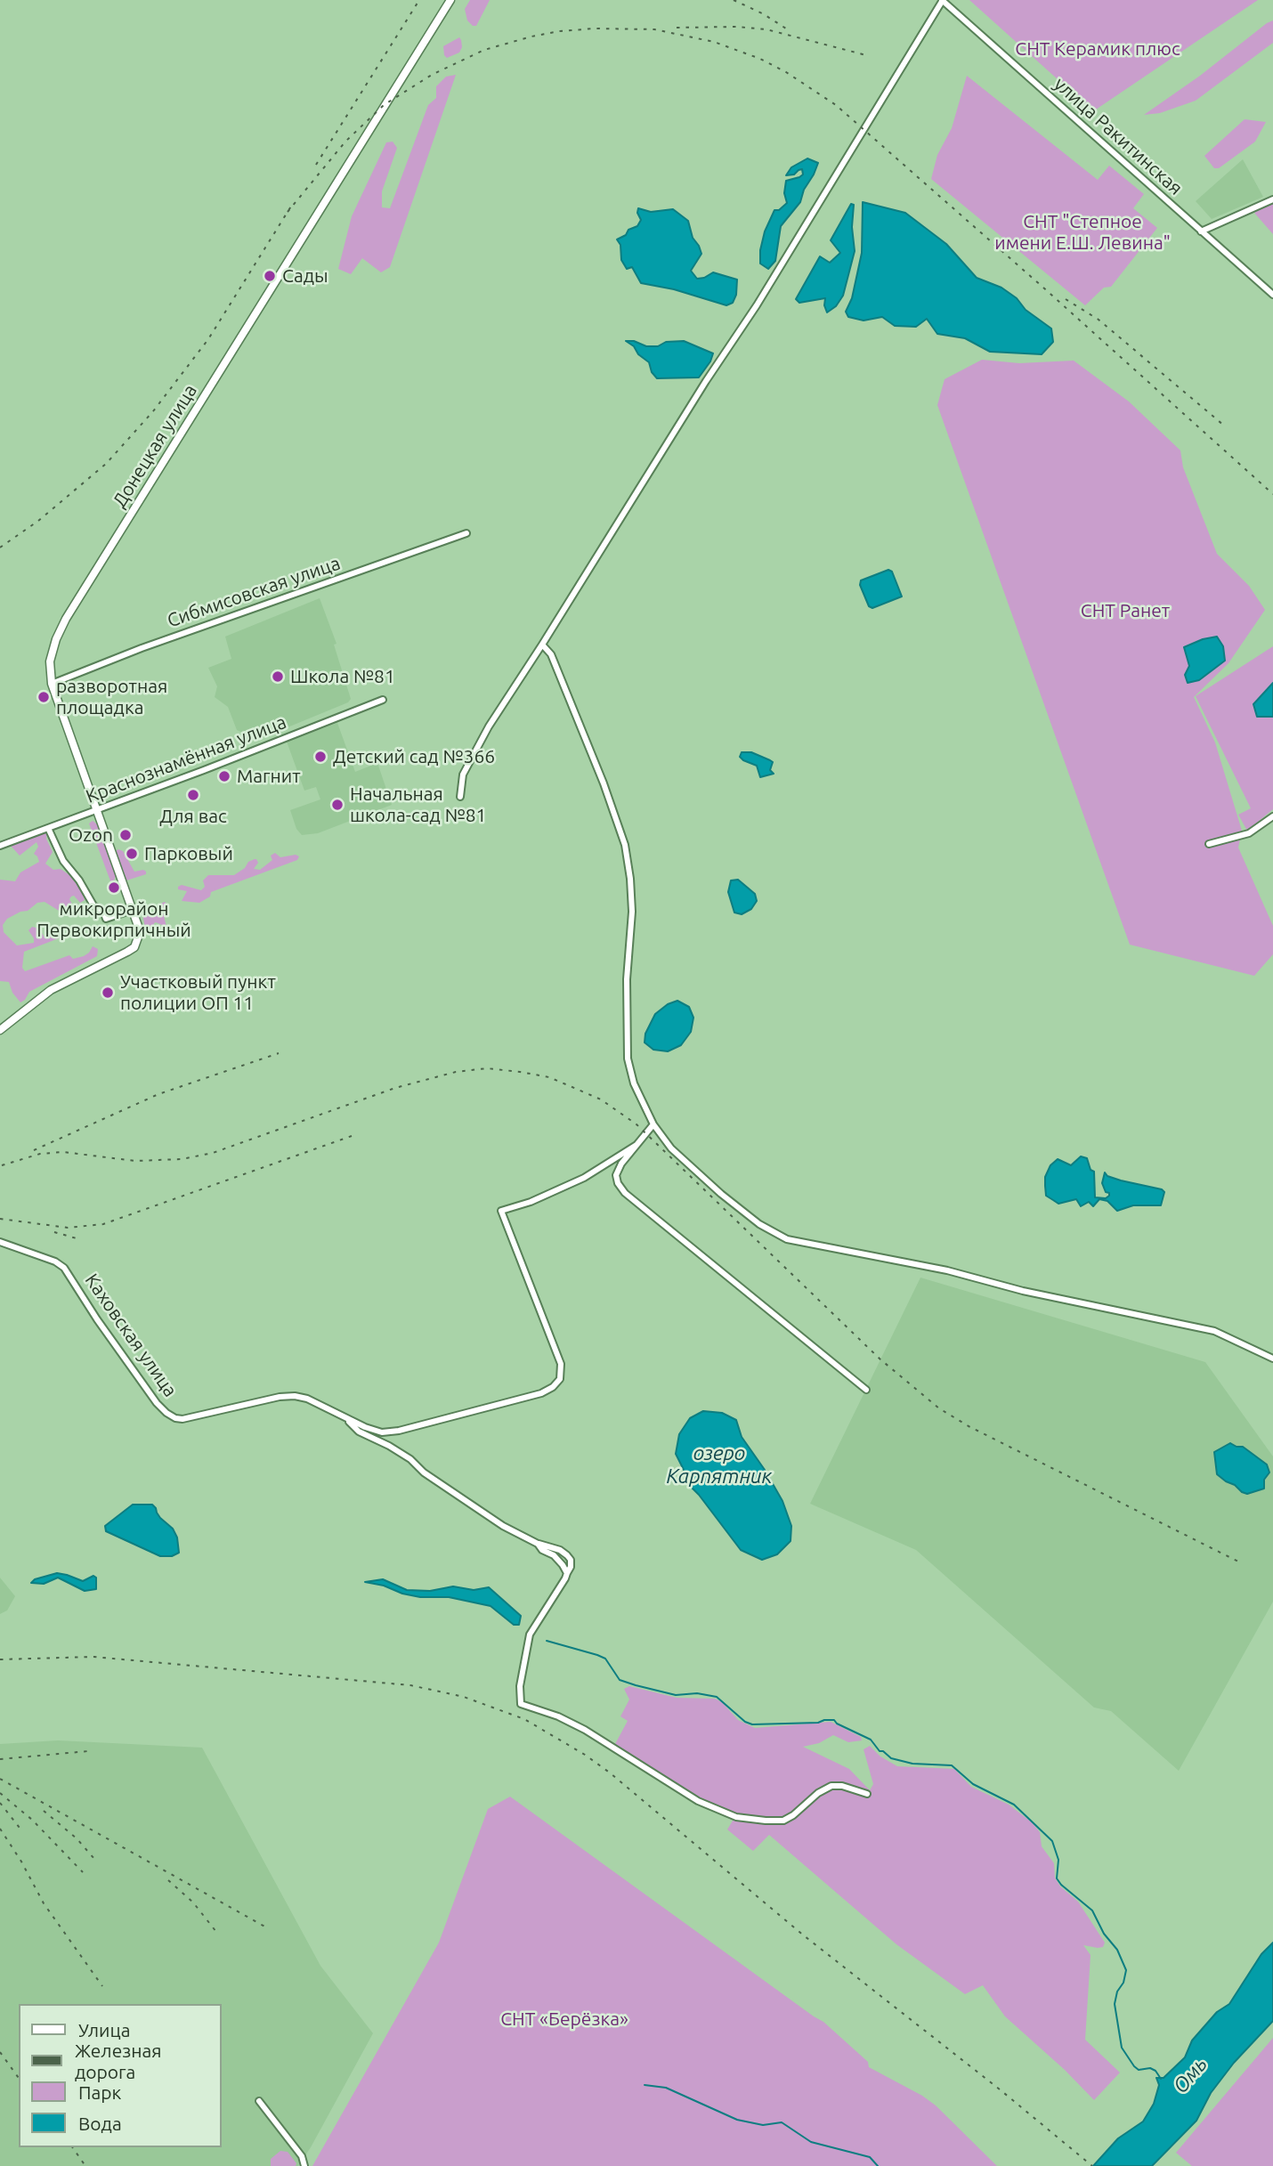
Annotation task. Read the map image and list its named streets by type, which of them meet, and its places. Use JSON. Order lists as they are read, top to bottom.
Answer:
{
  "streets": {
    "main road": ["Донецкая улица"],
    "street": [
      "улица Ракитинская",
      "Сибмисовская улица",
      "Краснознамённая улица",
      "Каховская улица"
    ]
  },
  "crossings": [
    ["Донецкая улица", "Сибмисовская улица"],
    ["Донецкая улица", "Краснознамённая улица"]
  ],
  "water": ["озеро Карпятник", "Омь"],
  "parks": [
    "СНТ Керамик плюс",
    "СНТ \"Степное имени Е.Ш. Левина\"",
    "СНТ Ранет",
    "СНТ «Берёзка»"
  ],
  "places": [
    "Сады",
    "Школа №81",
    "разворотная площадка",
    "Детский сад №366",
    "Магнит",
    "Для вас",
    "Начальная школа-сад №81",
    "Ozon",
    "Парковый",
    "микрорайон Первокирпичный",
    "Участковый пункт полиции ОП 11"
  ],
  "legend": [
    "Улица",
    "Железная дорога",
    "Парк",
    "Вода"
  ]
}
